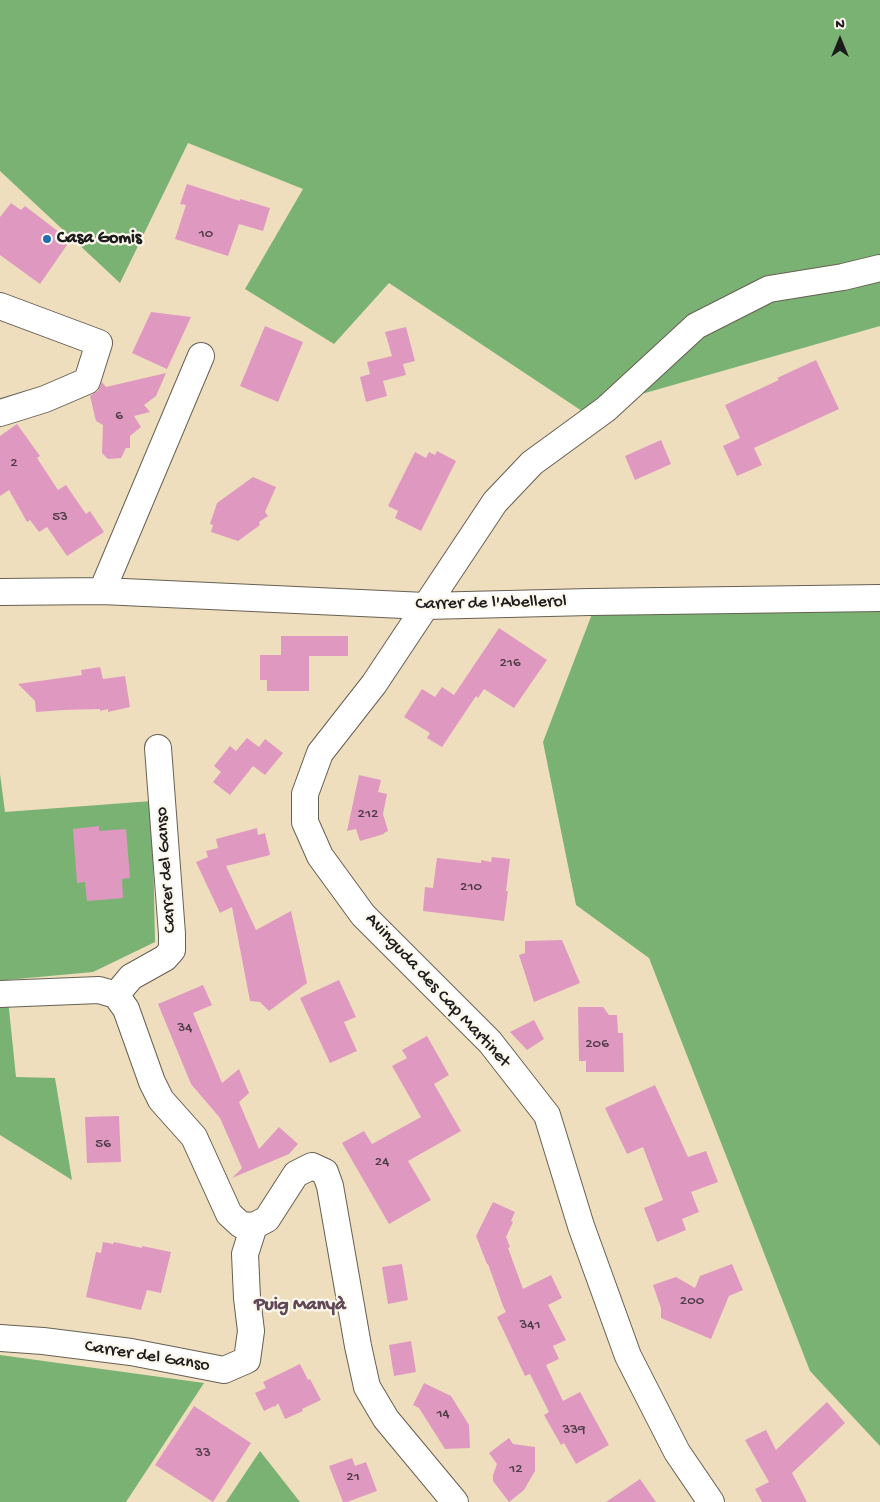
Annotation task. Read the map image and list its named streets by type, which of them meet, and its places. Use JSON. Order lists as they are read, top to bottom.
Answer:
{
  "streets": {
    "street": ["Carrer de l'Abellerol", "Carrer del Ganso", "Avinguda des Cap Martinet"]
  },
  "crossings": [
    ["Carrer de l'Abellerol", "Avinguda des Cap Martinet"]
  ],
  "districts": ["Puig Manyà"],
  "places": ["Casa Gomis"],
  "house_numbers": [
    "10",
    "6",
    "2",
    "53",
    "216",
    "212",
    "210",
    "34",
    "206",
    "56",
    "24",
    "200",
    "341",
    "14",
    "339",
    "33",
    "12",
    "21"
  ],
  "north": "top"
}
